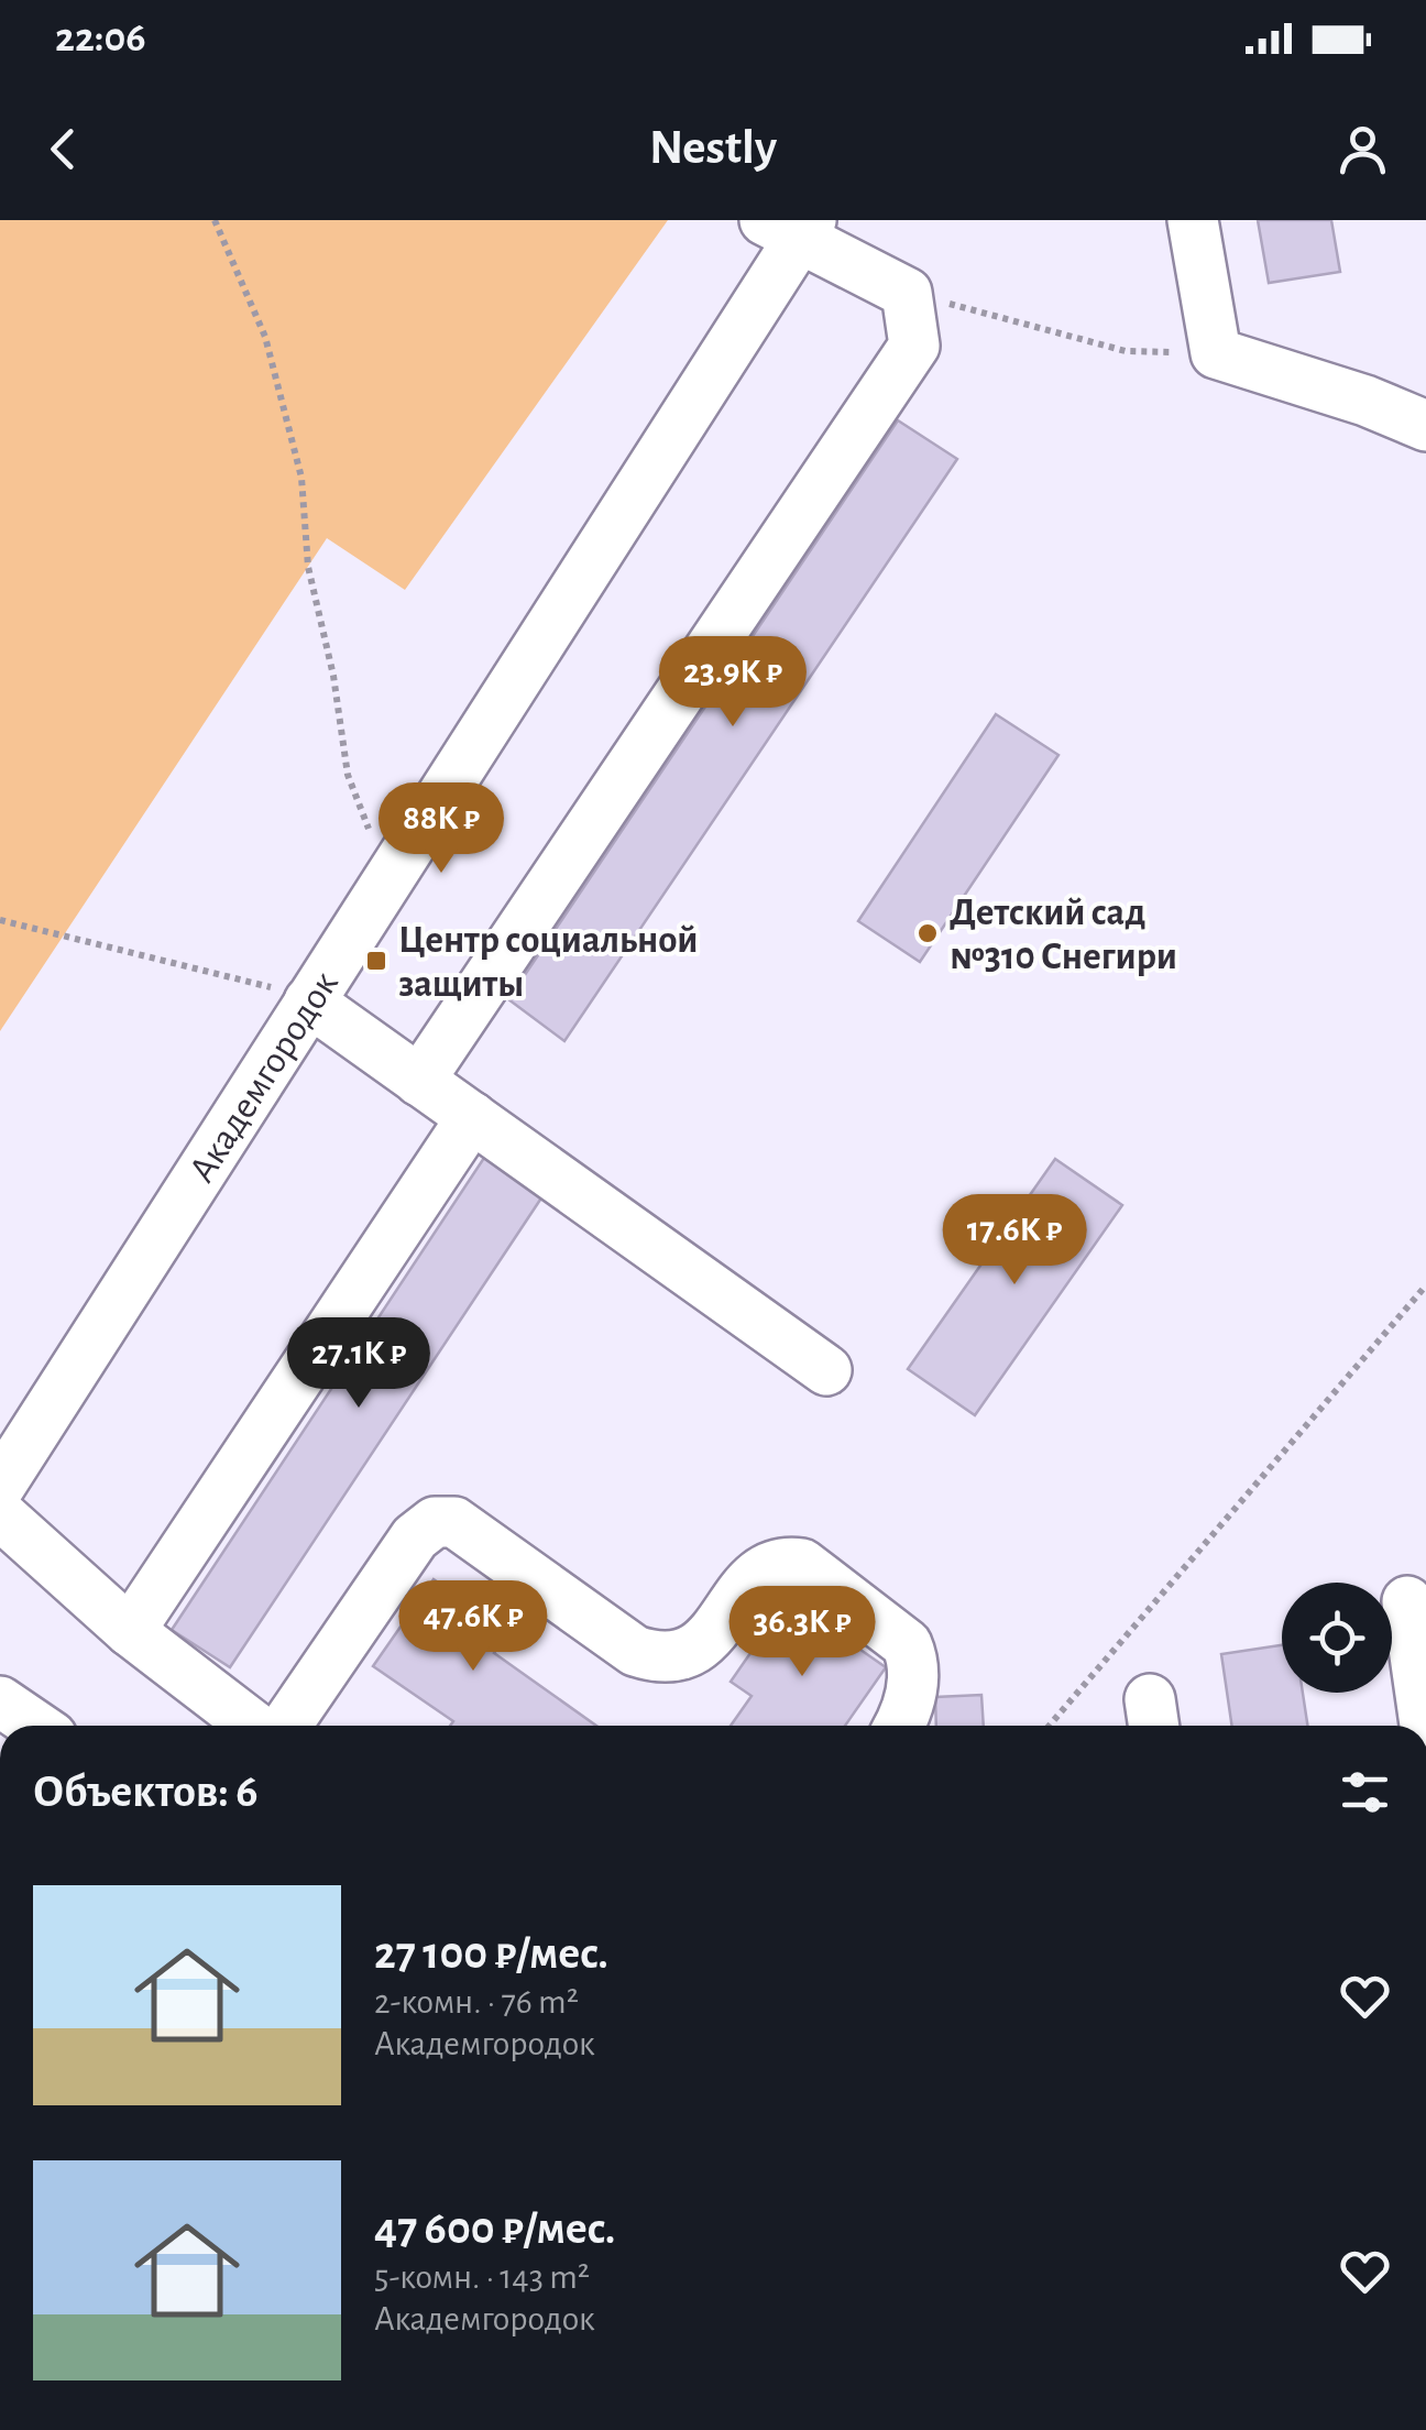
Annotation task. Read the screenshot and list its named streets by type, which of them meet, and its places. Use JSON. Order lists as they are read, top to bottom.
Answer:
{
  "streets": {
    "street": ["Академгородок"]
  },
  "places": {
    "other": ["Детский сад №310 Снегири"],
    "transit": ["Центр социальной защиты"]
  },
  "page": {
    "status": "22:06",
    "header": "Nestly",
    "price": [
      "23.9K ₽",
      "88K ₽",
      "17.6K ₽",
      "27.1K ₽",
      "47.6K ₽",
      "36.3K ₽"
    ],
    "heading": "Объектов: 6",
    "list": [
      {
        "name": "27 100 ₽/мес.",
        "note": "2-комн. · 76 m² · Академгородок"
      },
      {
        "name": "47 600 ₽/мес.",
        "note": "5-комн. · 143 m² · Академгородок"
      }
    ]
  }
}
